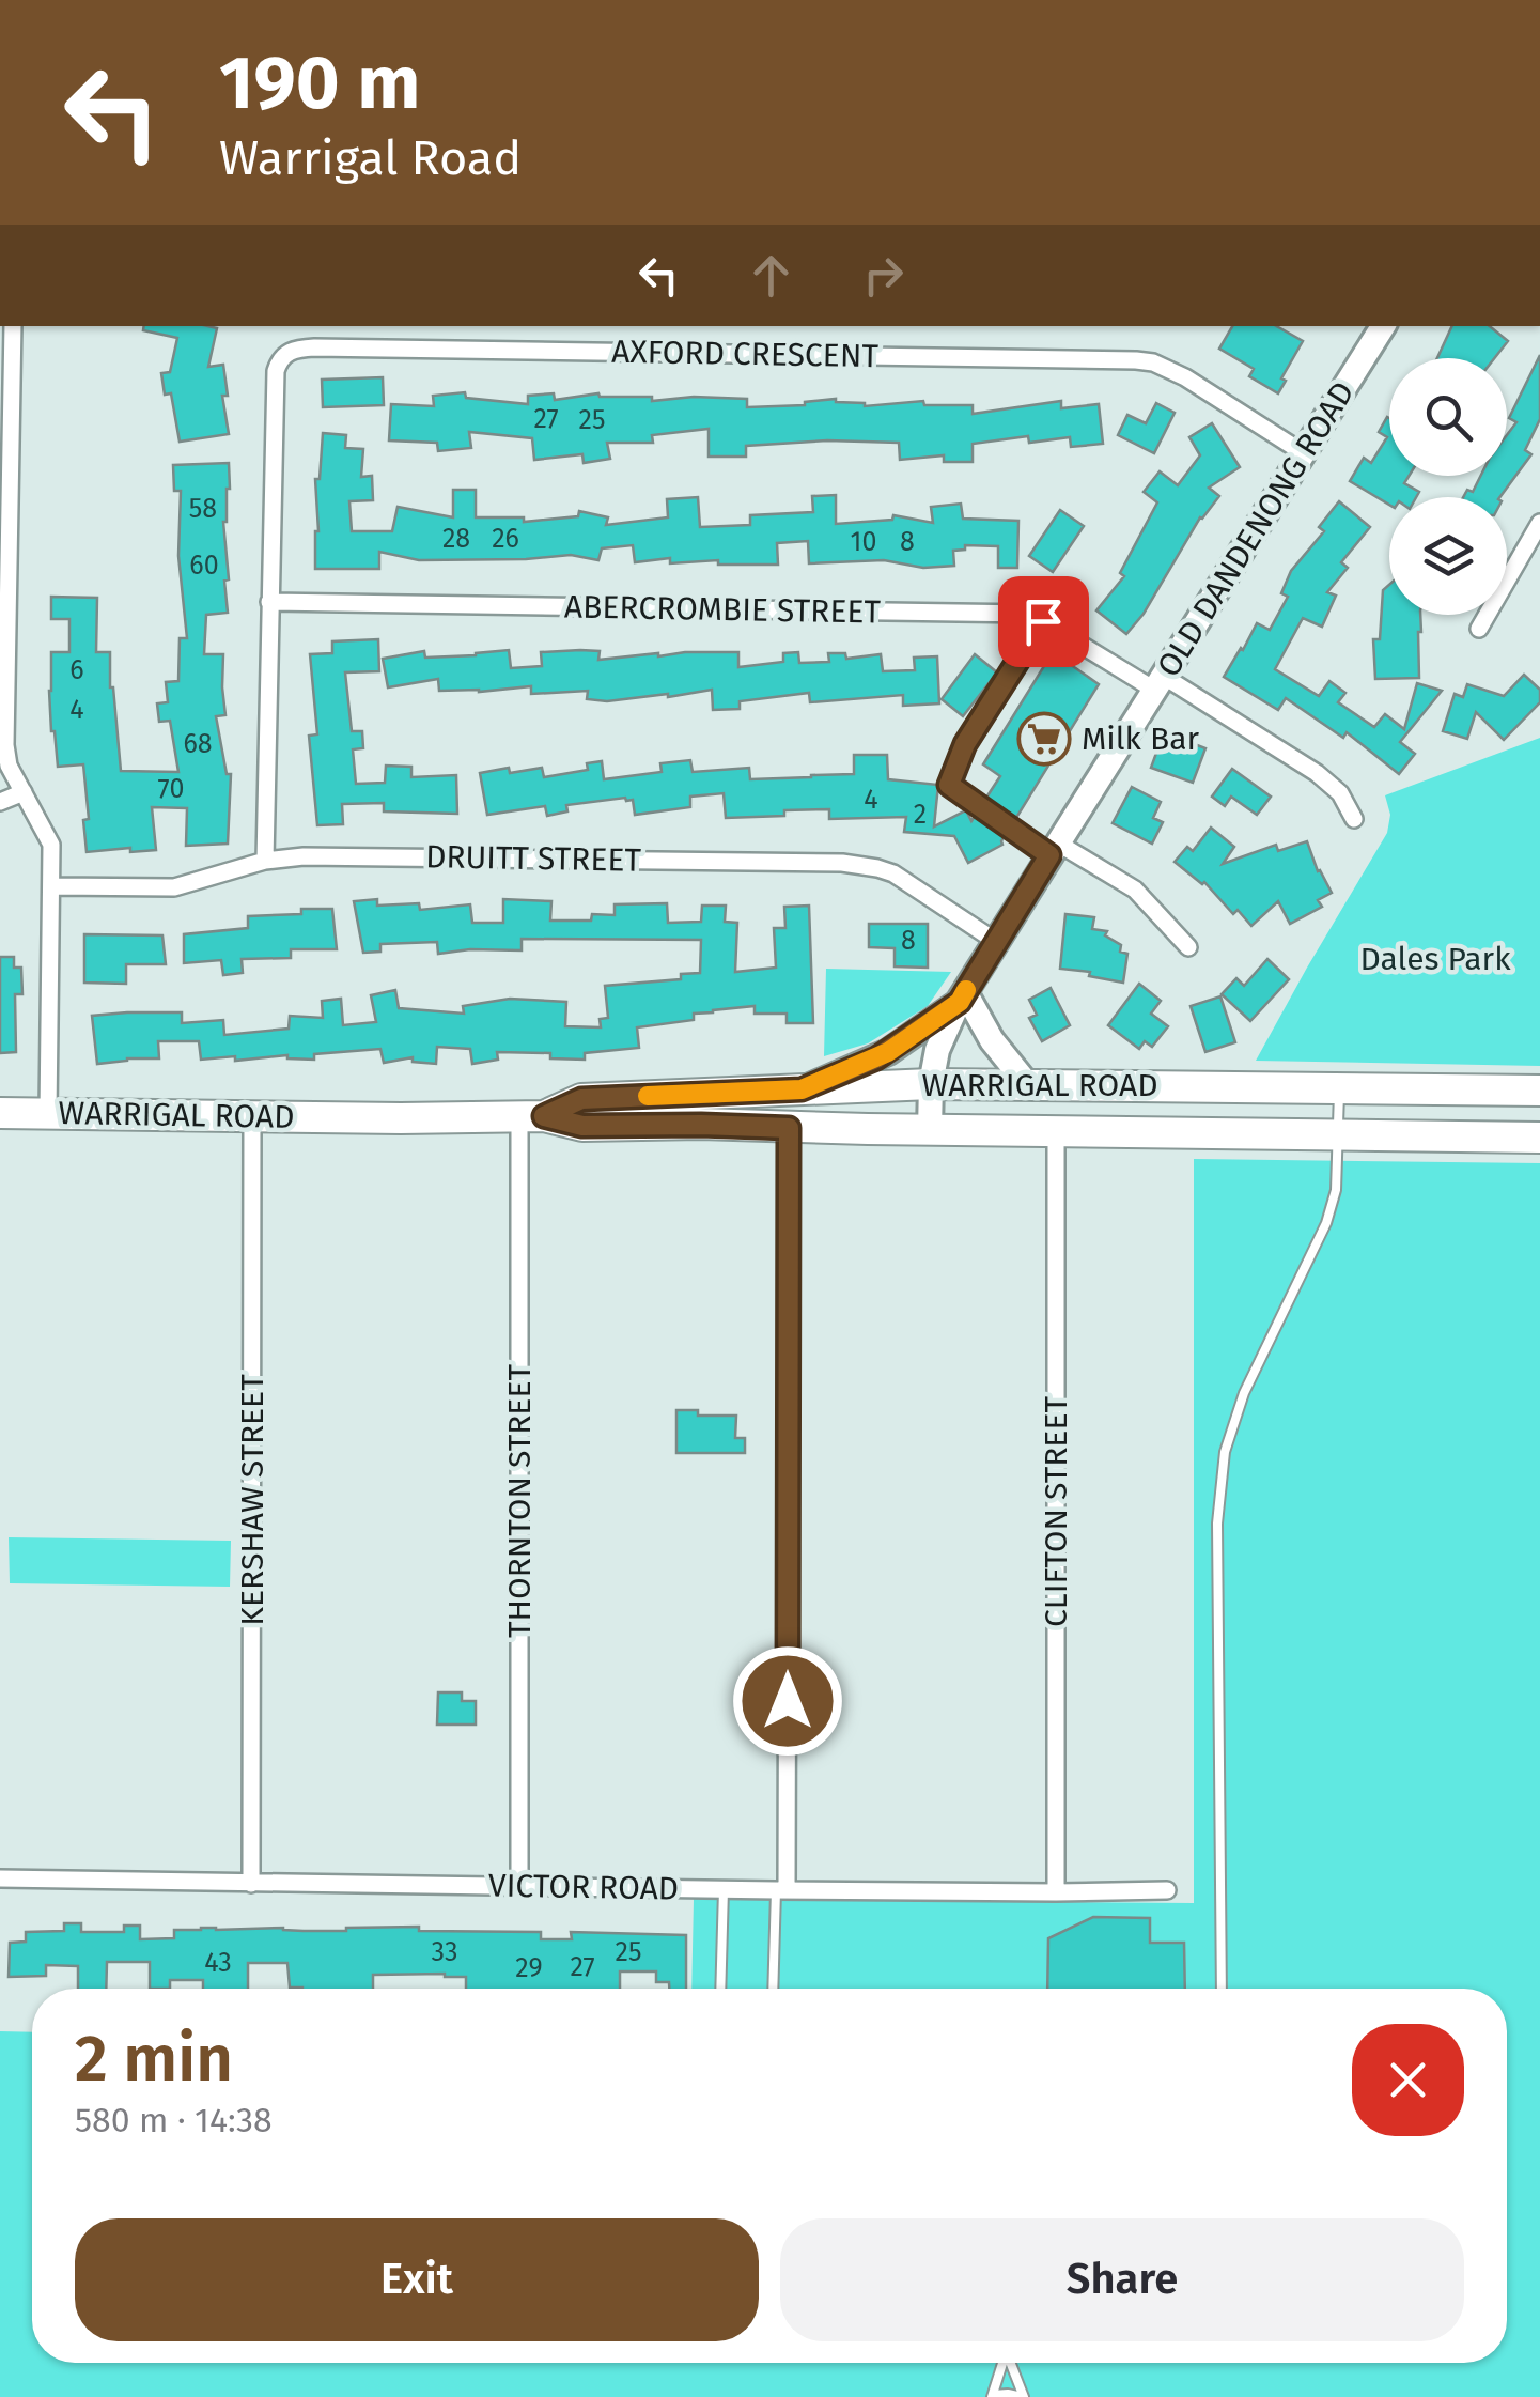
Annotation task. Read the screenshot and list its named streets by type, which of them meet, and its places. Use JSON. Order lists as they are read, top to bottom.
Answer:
{
  "streets": {
    "highway": ["WARRIGAL ROAD"],
    "main road": ["OLD DANDENONG ROAD"],
    "street": [
      "AXFORD CRESCENT",
      "ABERCROMBIE STREET",
      "DRUITT STREET",
      "KERSHAW STREET",
      "THORNTON STREET",
      "CLIFTON STREET",
      "VICTOR ROAD"
    ]
  },
  "crossings": [
    ["AXFORD CRESCENT", "OLD DANDENONG ROAD"],
    ["AXFORD CRESCENT", "ABERCROMBIE STREET"],
    ["AXFORD CRESCENT", "DRUITT STREET"],
    ["OLD DANDENONG ROAD", "ABERCROMBIE STREET"],
    ["OLD DANDENONG ROAD", "DRUITT STREET"],
    ["OLD DANDENONG ROAD", "WARRIGAL ROAD"],
    ["WARRIGAL ROAD", "KERSHAW STREET"],
    ["WARRIGAL ROAD", "THORNTON STREET"],
    ["WARRIGAL ROAD", "CLIFTON STREET"],
    ["KERSHAW STREET", "VICTOR ROAD"],
    ["THORNTON STREET", "VICTOR ROAD"],
    ["CLIFTON STREET", "VICTOR ROAD"]
  ],
  "parks": ["Dales Park"],
  "places": {
    "supermarket": ["Milk Bar"]
  },
  "house_numbers": [
    "27",
    "25",
    "58",
    "28",
    "26",
    "10",
    "8",
    "60",
    "6",
    "4",
    "68",
    "70",
    "4",
    "2",
    "8",
    "33",
    "25",
    "43",
    "27",
    "29"
  ],
  "page": {
    "turn": ["190 m", "Warrigal Road"],
    "heading": ["2 min", "580 m · 14:38"],
    "buttons": ["Exit", "Share"]
  }
}
